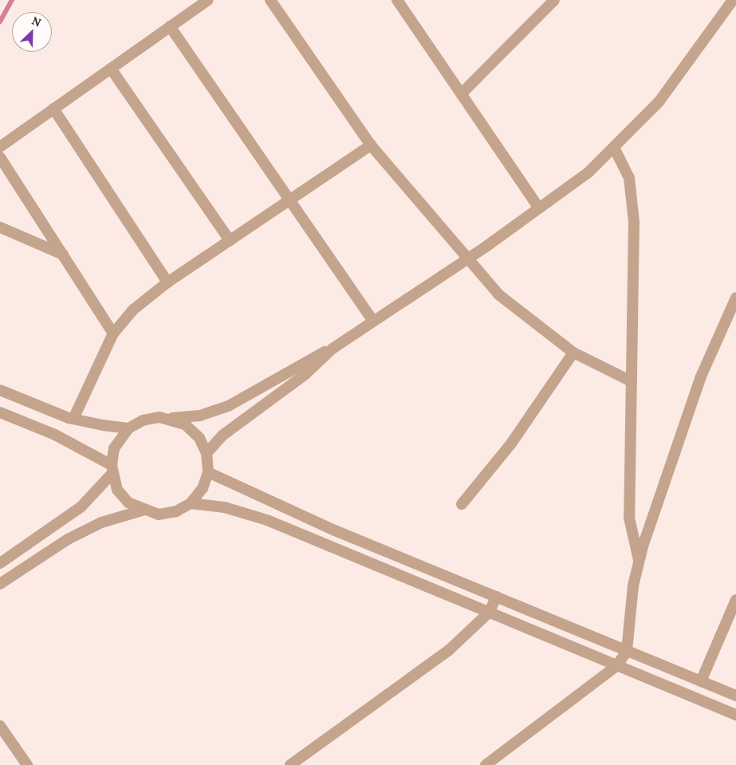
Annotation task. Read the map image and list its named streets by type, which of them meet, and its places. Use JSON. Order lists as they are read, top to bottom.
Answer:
{
  "north": "top right"
}
